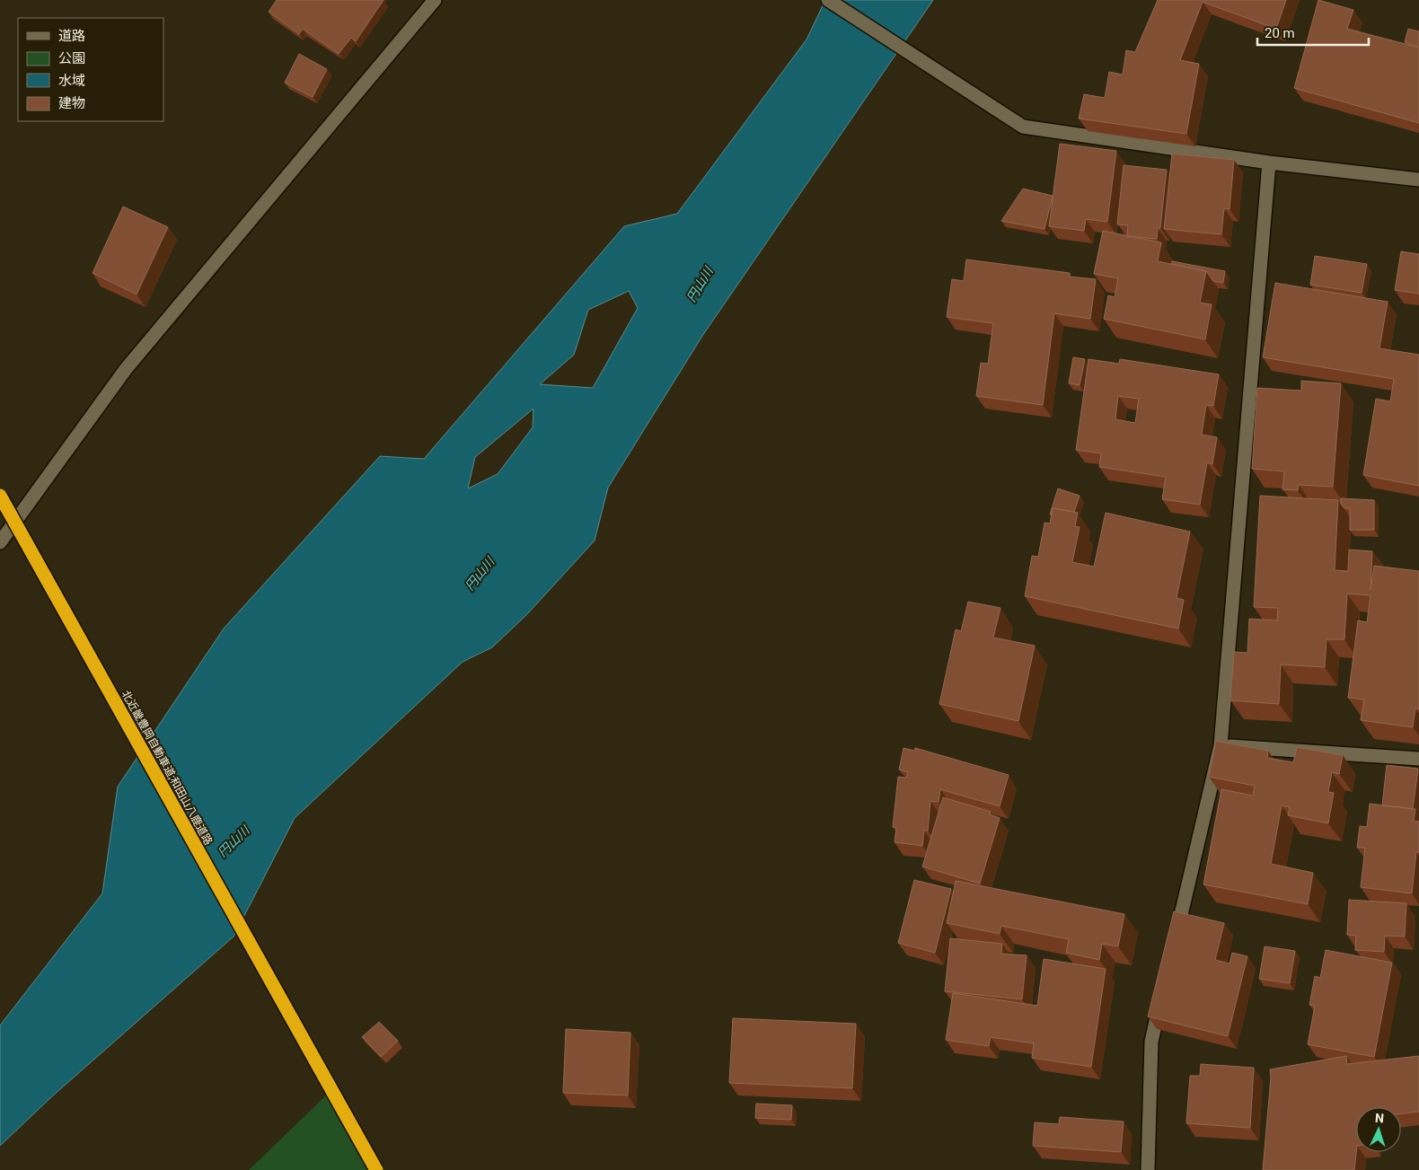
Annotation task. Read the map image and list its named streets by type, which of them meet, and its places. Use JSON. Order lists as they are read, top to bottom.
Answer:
{
  "streets": {
    "highway": ["北近畿豊岡自動車道;和田山八鹿道路"]
  },
  "water": ["円山川"],
  "legend": [
    "道路",
    "公園",
    "水域",
    "建物"
  ],
  "scale_bar": "20 m",
  "north": "top"
}
